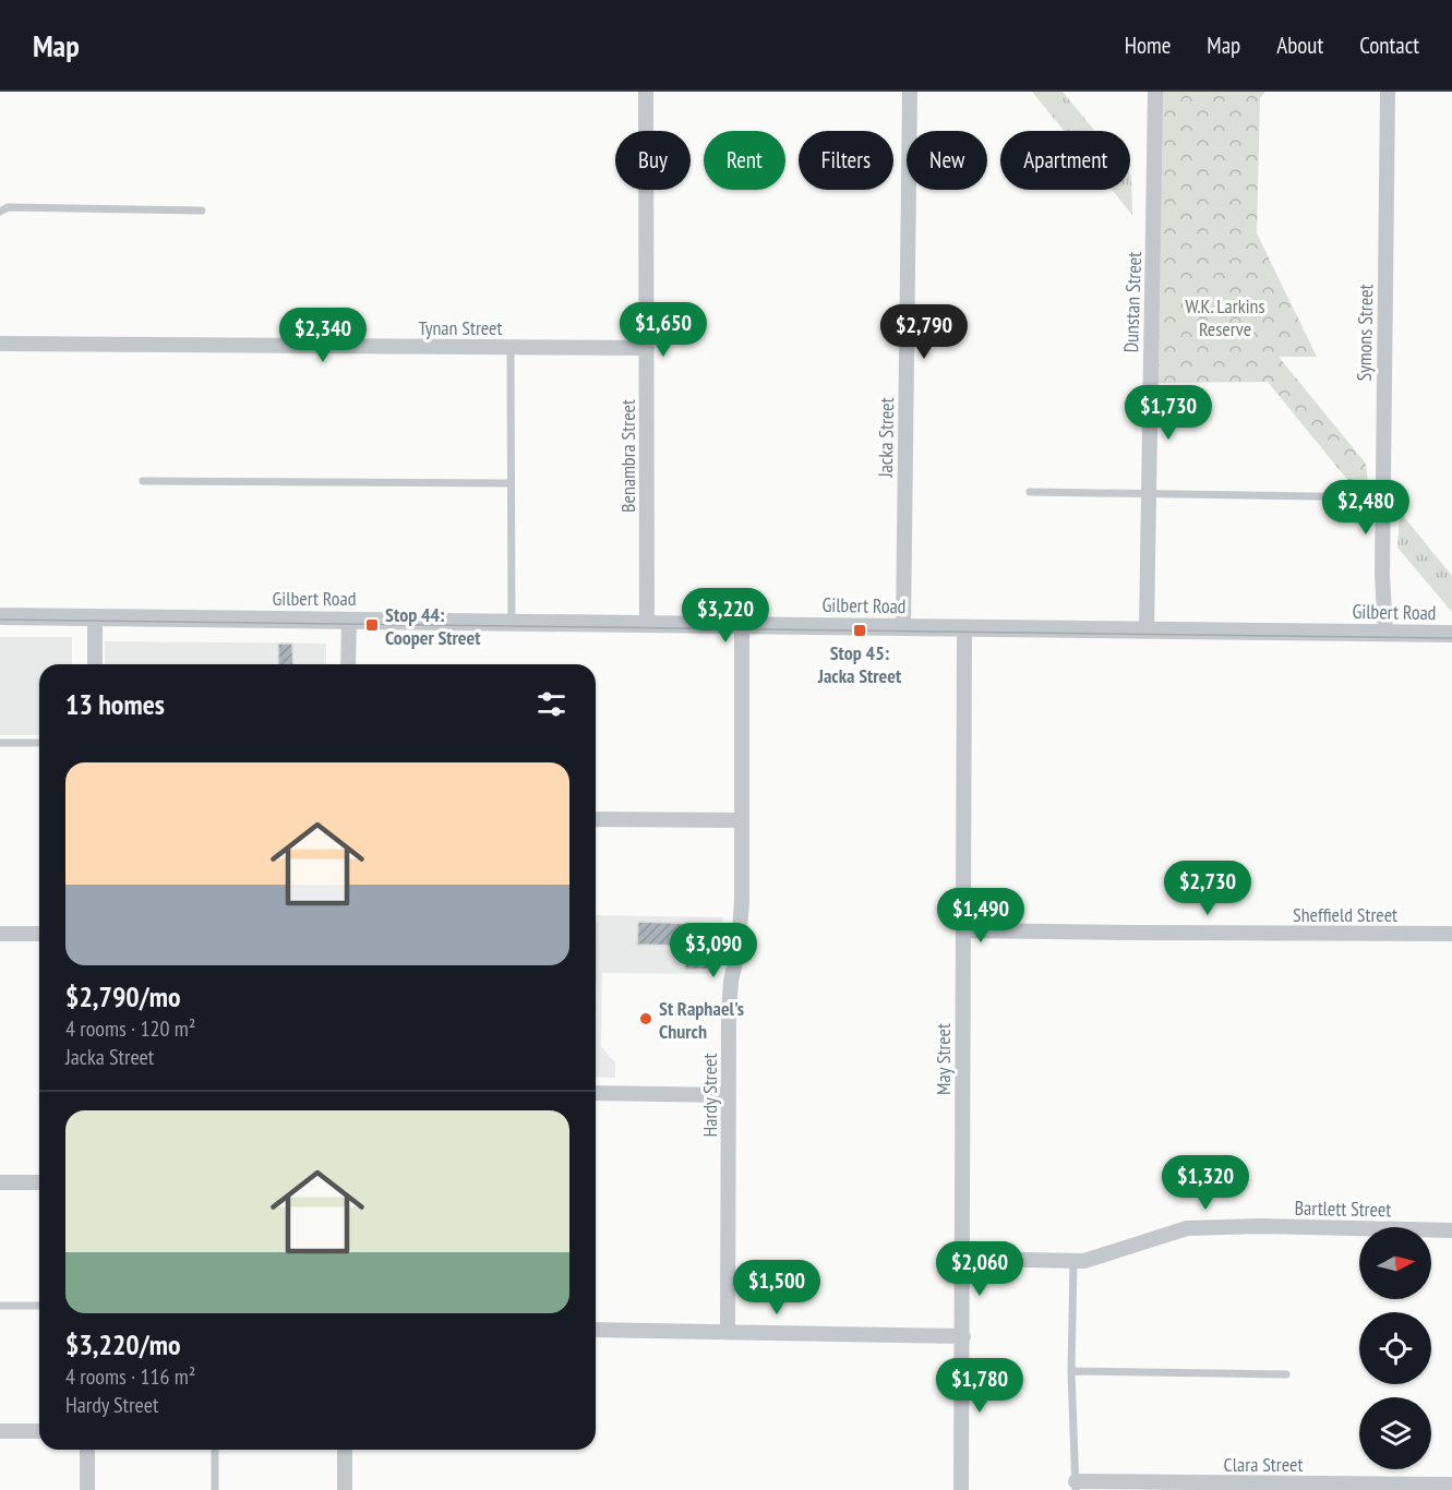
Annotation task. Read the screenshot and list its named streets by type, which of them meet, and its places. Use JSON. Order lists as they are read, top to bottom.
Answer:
{
  "streets": {
    "street": [
      "Dunstan Street",
      "Tynan Street",
      "Symons Street",
      "Jacka Street",
      "Benambra Street",
      "Gilbert Road",
      "Sheffield Street",
      "May Street",
      "Hardy Street",
      "Bartlett Street",
      "Clara Street"
    ]
  },
  "crossings": [
    ["Dunstan Street", "Gilbert Road"],
    ["Tynan Street", "Benambra Street"],
    ["Symons Street", "Gilbert Road"],
    ["Jacka Street", "Gilbert Road"],
    ["Benambra Street", "Gilbert Road"],
    ["Gilbert Road", "May Street"],
    ["Gilbert Road", "Hardy Street"],
    ["Sheffield Street", "May Street"],
    ["May Street", "Bartlett Street"]
  ],
  "parks": ["W.K. Larkins Reserve"],
  "places": {
    "transit": ["Stop 44: Cooper Street", "Stop 45: Jacka Street"],
    "other": ["St Raphael's Church"]
  },
  "north": "right",
  "page": {
    "header": "Map",
    "nav": [
      "Home",
      "Map",
      "About",
      "Contact"
    ],
    "chip": [
      "Buy",
      "Rent",
      "Filters",
      "New",
      "Apartment"
    ],
    "price": [
      "$1,650",
      "$2,790",
      "$2,340",
      "$1,730",
      "$2,480",
      "$3,220",
      "$2,730",
      "$1,490",
      "$3,090",
      "$1,320",
      "$2,060",
      "$1,500",
      "$1,780"
    ],
    "heading": "13 homes",
    "list": [
      {
        "name": "$2,790/mo",
        "note": "4 rooms · 120 m² · Jacka Street"
      },
      {
        "name": "$3,220/mo",
        "note": "4 rooms · 116 m² · Hardy Street"
      }
    ]
  }
}
